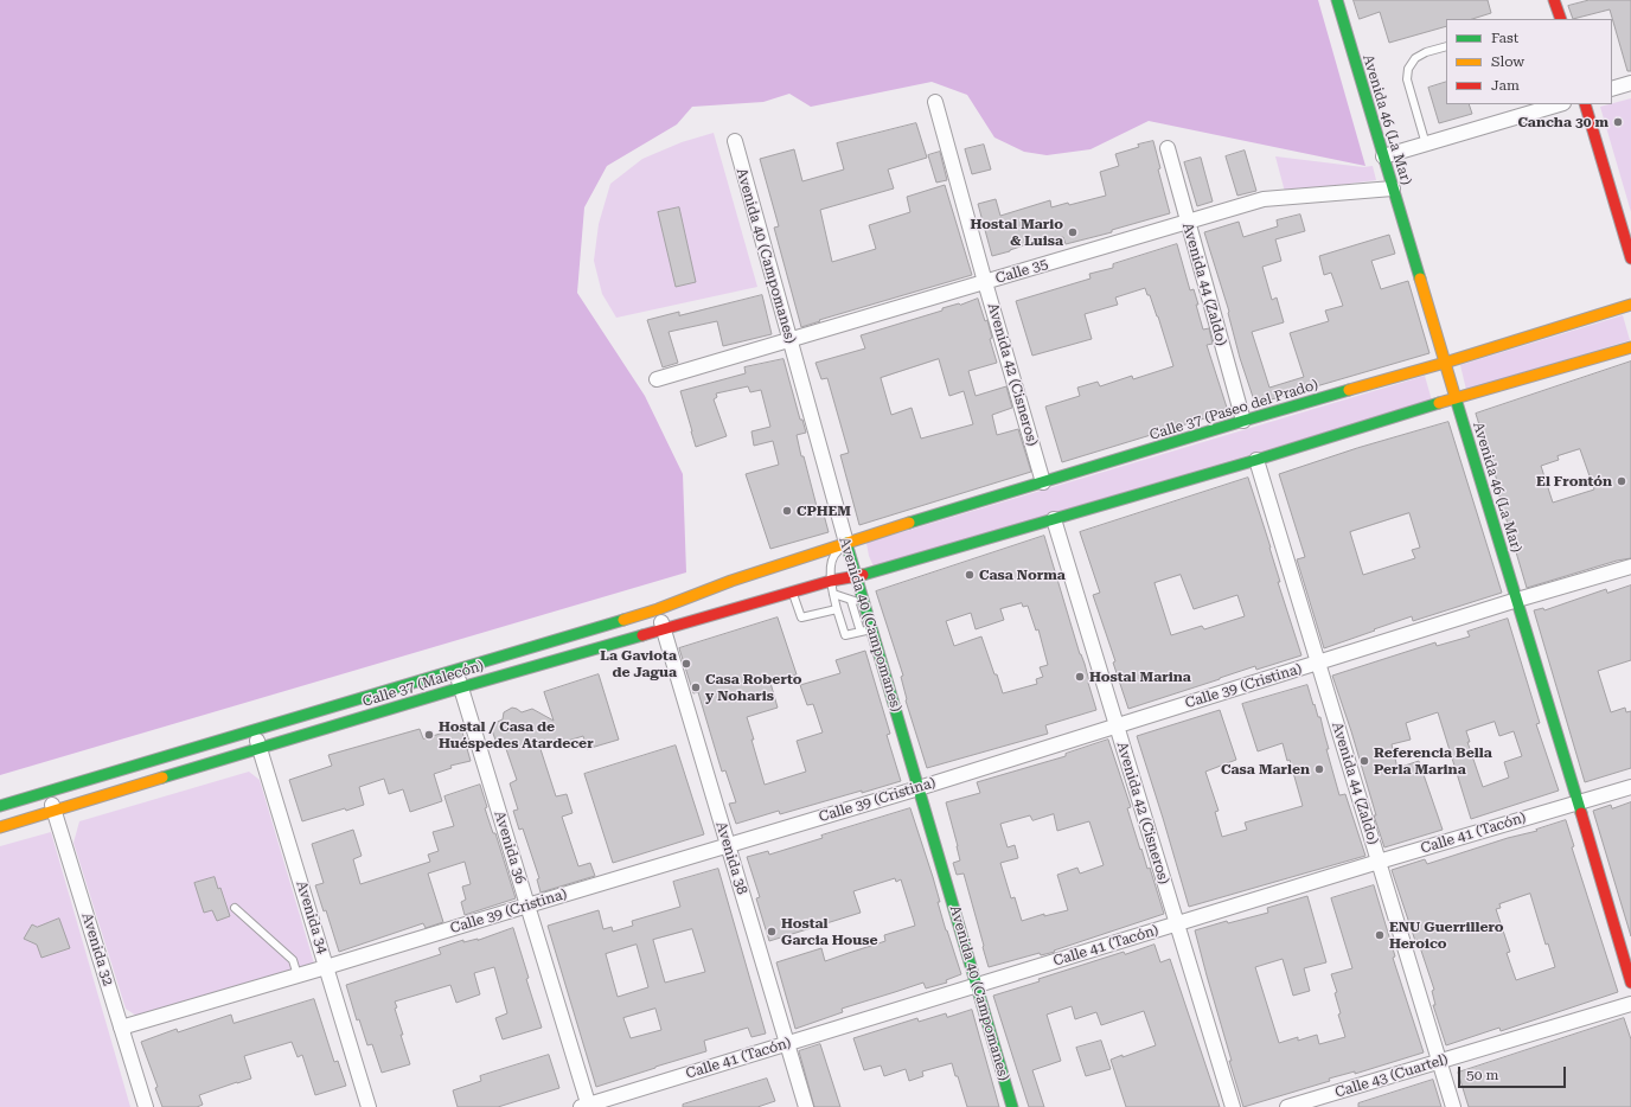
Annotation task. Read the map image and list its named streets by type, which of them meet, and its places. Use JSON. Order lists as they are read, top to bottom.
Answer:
{
  "streets": {
    "main road": [
      "Avenida 46 (La Mar)",
      "Avenida 40 (Campomanes)",
      "Calle 37 (Paseo del Prado)",
      "Calle 37 (Malecón)"
    ],
    "street": [
      "Calle 35",
      "Avenida 44 (Zaldo)",
      "Avenida 42 (Cisneros)",
      "Calle 39 (Cristina)",
      "Calle 41 (Tacón)",
      "Avenida 36",
      "Avenida 38",
      "Avenida 34",
      "Avenida 32",
      "Calle 43 (Cuartel)"
    ]
  },
  "crossings": [
    ["Avenida 46 (La Mar)", "Calle 35"],
    ["Avenida 46 (La Mar)", "Calle 37 (Paseo del Prado)"],
    ["Avenida 46 (La Mar)", "Calle 39 (Cristina)"],
    ["Avenida 46 (La Mar)", "Calle 41 (Tacón)"],
    ["Avenida 40 (Campomanes)", "Calle 35"],
    ["Avenida 40 (Campomanes)", "Calle 37 (Paseo del Prado)"],
    ["Avenida 40 (Campomanes)", "Calle 37 (Malecón)"],
    ["Avenida 40 (Campomanes)", "Calle 39 (Cristina)"],
    ["Avenida 40 (Campomanes)", "Calle 41 (Tacón)"],
    ["Calle 35", "Avenida 44 (Zaldo)"],
    ["Calle 35", "Avenida 42 (Cisneros)"],
    ["Avenida 44 (Zaldo)", "Calle 37 (Paseo del Prado)"],
    ["Avenida 44 (Zaldo)", "Calle 39 (Cristina)"],
    ["Avenida 44 (Zaldo)", "Calle 41 (Tacón)"],
    ["Avenida 44 (Zaldo)", "Calle 43 (Cuartel)"],
    ["Avenida 42 (Cisneros)", "Calle 37 (Paseo del Prado)"],
    ["Avenida 42 (Cisneros)", "Calle 39 (Cristina)"],
    ["Avenida 42 (Cisneros)", "Calle 41 (Tacón)"],
    ["Calle 37 (Paseo del Prado)", "Calle 37 (Malecón)"],
    ["Calle 37 (Malecón)", "Avenida 36"],
    ["Calle 37 (Malecón)", "Avenida 38"],
    ["Calle 37 (Malecón)", "Avenida 34"],
    ["Calle 37 (Malecón)", "Avenida 32"],
    ["Calle 39 (Cristina)", "Avenida 36"],
    ["Calle 39 (Cristina)", "Avenida 38"],
    ["Calle 39 (Cristina)", "Avenida 34"],
    ["Calle 39 (Cristina)", "Avenida 32"],
    ["Calle 41 (Tacón)", "Avenida 36"],
    ["Calle 41 (Tacón)", "Avenida 38"]
  ],
  "places": [
    "Cancha 30 m",
    "Hostal Mario & Luisa",
    "El Frontón",
    "CPHEM",
    "Casa Norma",
    "La Gaviota de Jagua",
    "Hostal Marina",
    "Casa Roberto y Noharis",
    "Hostal / Casa de Huéspedes Atardecer",
    "Referencia Bella Perla Marina",
    "Casa Marlen",
    "Hostal Garcia House",
    "ENU Guerrillero Heroico"
  ],
  "legend": ["Fast", "Slow", "Jam"],
  "scale_bar": "50 m"
}
